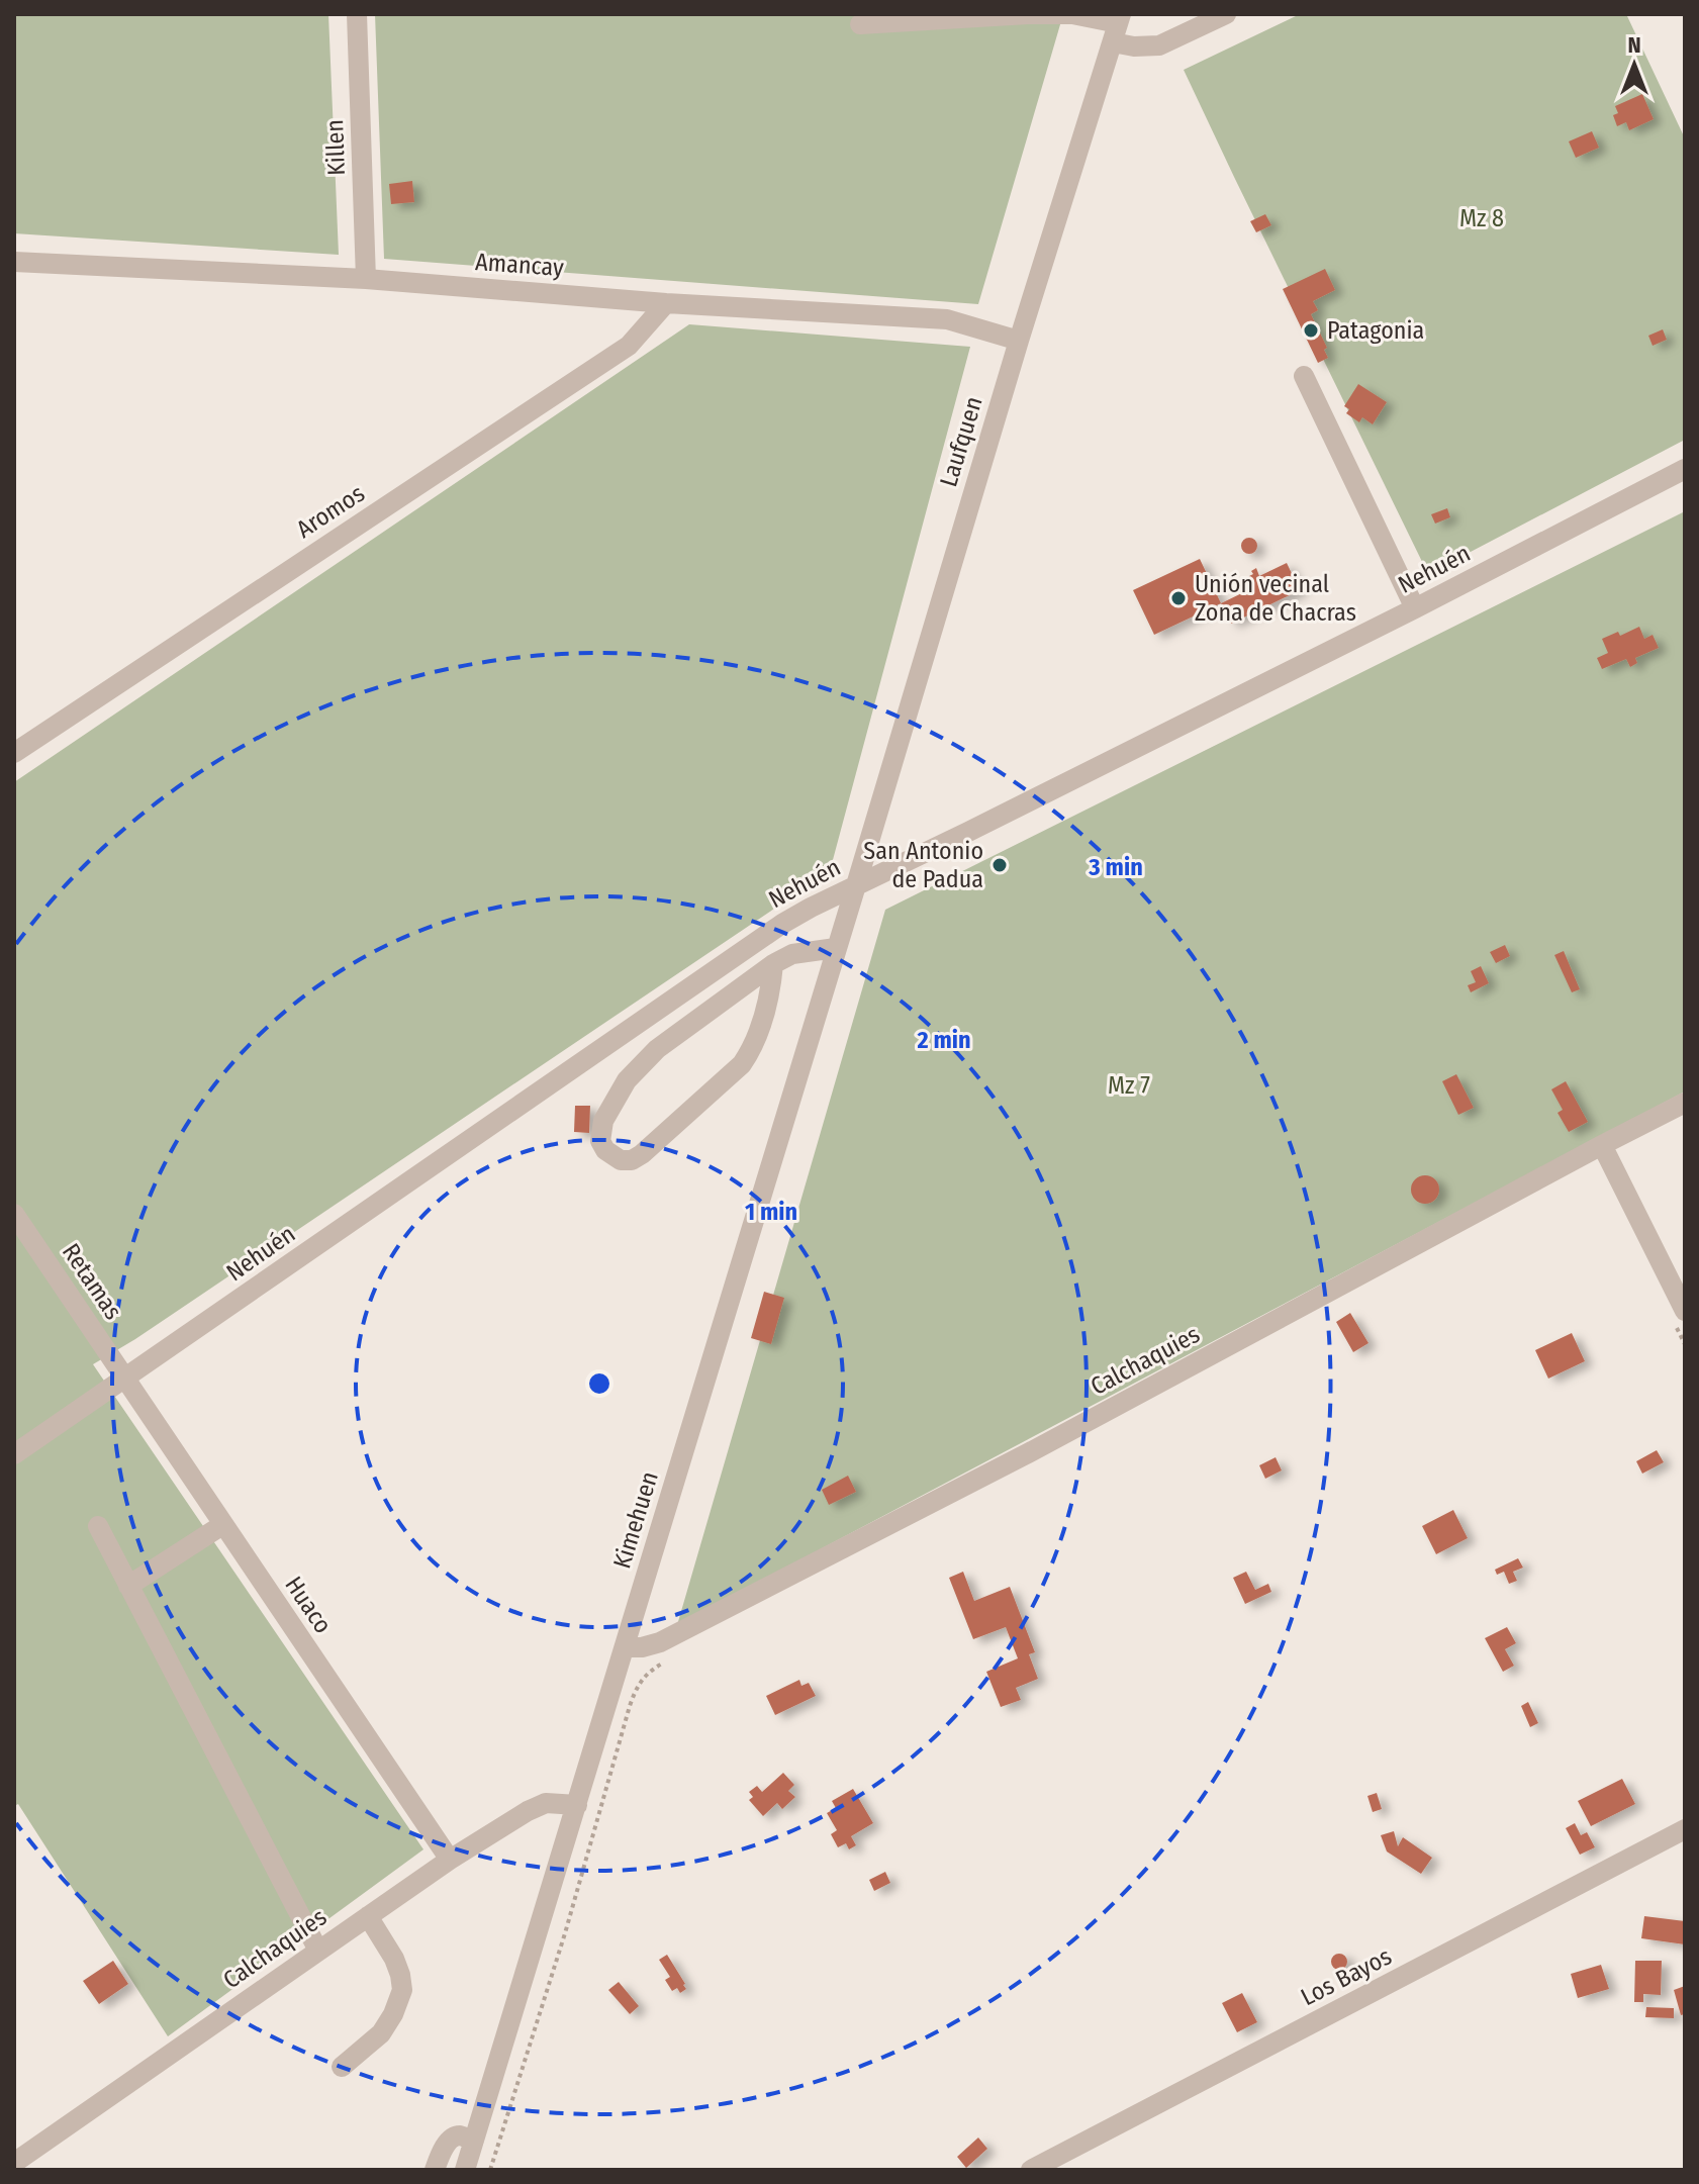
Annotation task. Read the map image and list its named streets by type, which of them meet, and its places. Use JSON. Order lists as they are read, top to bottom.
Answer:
{
  "streets": {
    "street": [
      "Killen",
      "Amancay",
      "Laufquen",
      "Aromos",
      "Nehuén",
      "Retamas",
      "Calchaquies",
      "Kimehuen",
      "Huaco",
      "Los Bayos"
    ]
  },
  "crossings": [
    ["Killen", "Amancay"],
    ["Amancay", "Laufquen"],
    ["Amancay", "Aromos"],
    ["Laufquen", "Nehuén"],
    ["Laufquen", "Kimehuen"],
    ["Nehuén", "Retamas"],
    ["Nehuén", "Kimehuen"],
    ["Nehuén", "Huaco"],
    ["Retamas", "Huaco"],
    ["Calchaquies", "Kimehuen"],
    ["Calchaquies", "Huaco"]
  ],
  "parks": ["Mz 8", "Mz 7"],
  "places": ["Patagonia", "Unión vecinal Zona de Chacras", "San Antonio de Padua"],
  "north": "top",
  "rings": ["3 min", "2 min", "1 min"]
}
